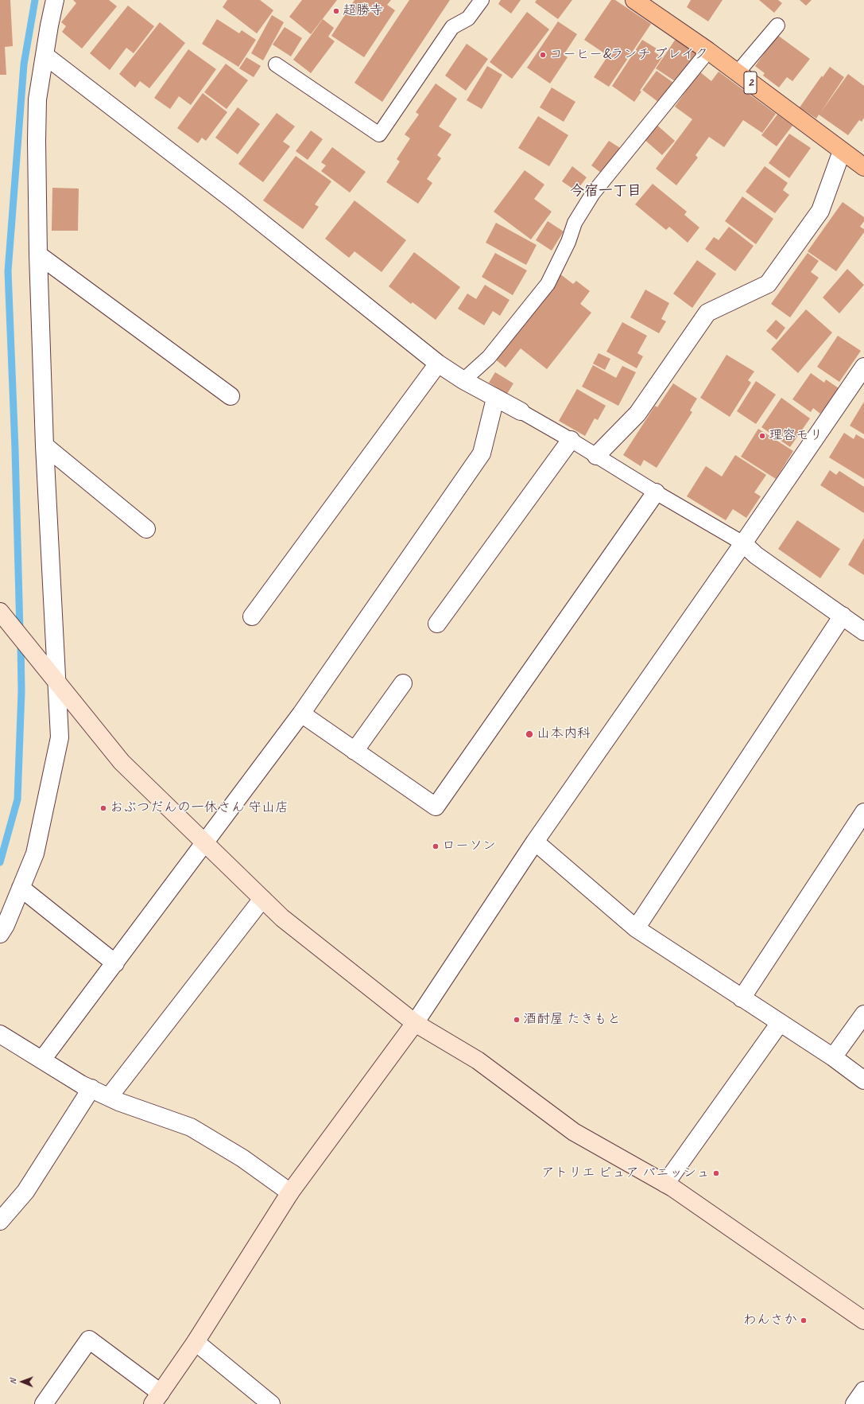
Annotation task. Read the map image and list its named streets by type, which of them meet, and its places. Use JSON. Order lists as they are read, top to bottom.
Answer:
{
  "streets": {
    "main road": ["2"]
  },
  "districts": ["今宿一丁目"],
  "places": [
    "超勝寺",
    "コーヒー&ランチ ブレイク",
    "理容モリ",
    "山本内科",
    "おぶつだんの一休さん 守山店",
    "ローソン",
    "酒酎屋 たきもと",
    "アトリエ ピュア バニッシュ",
    "わんさか"
  ],
  "north": "left"
}
